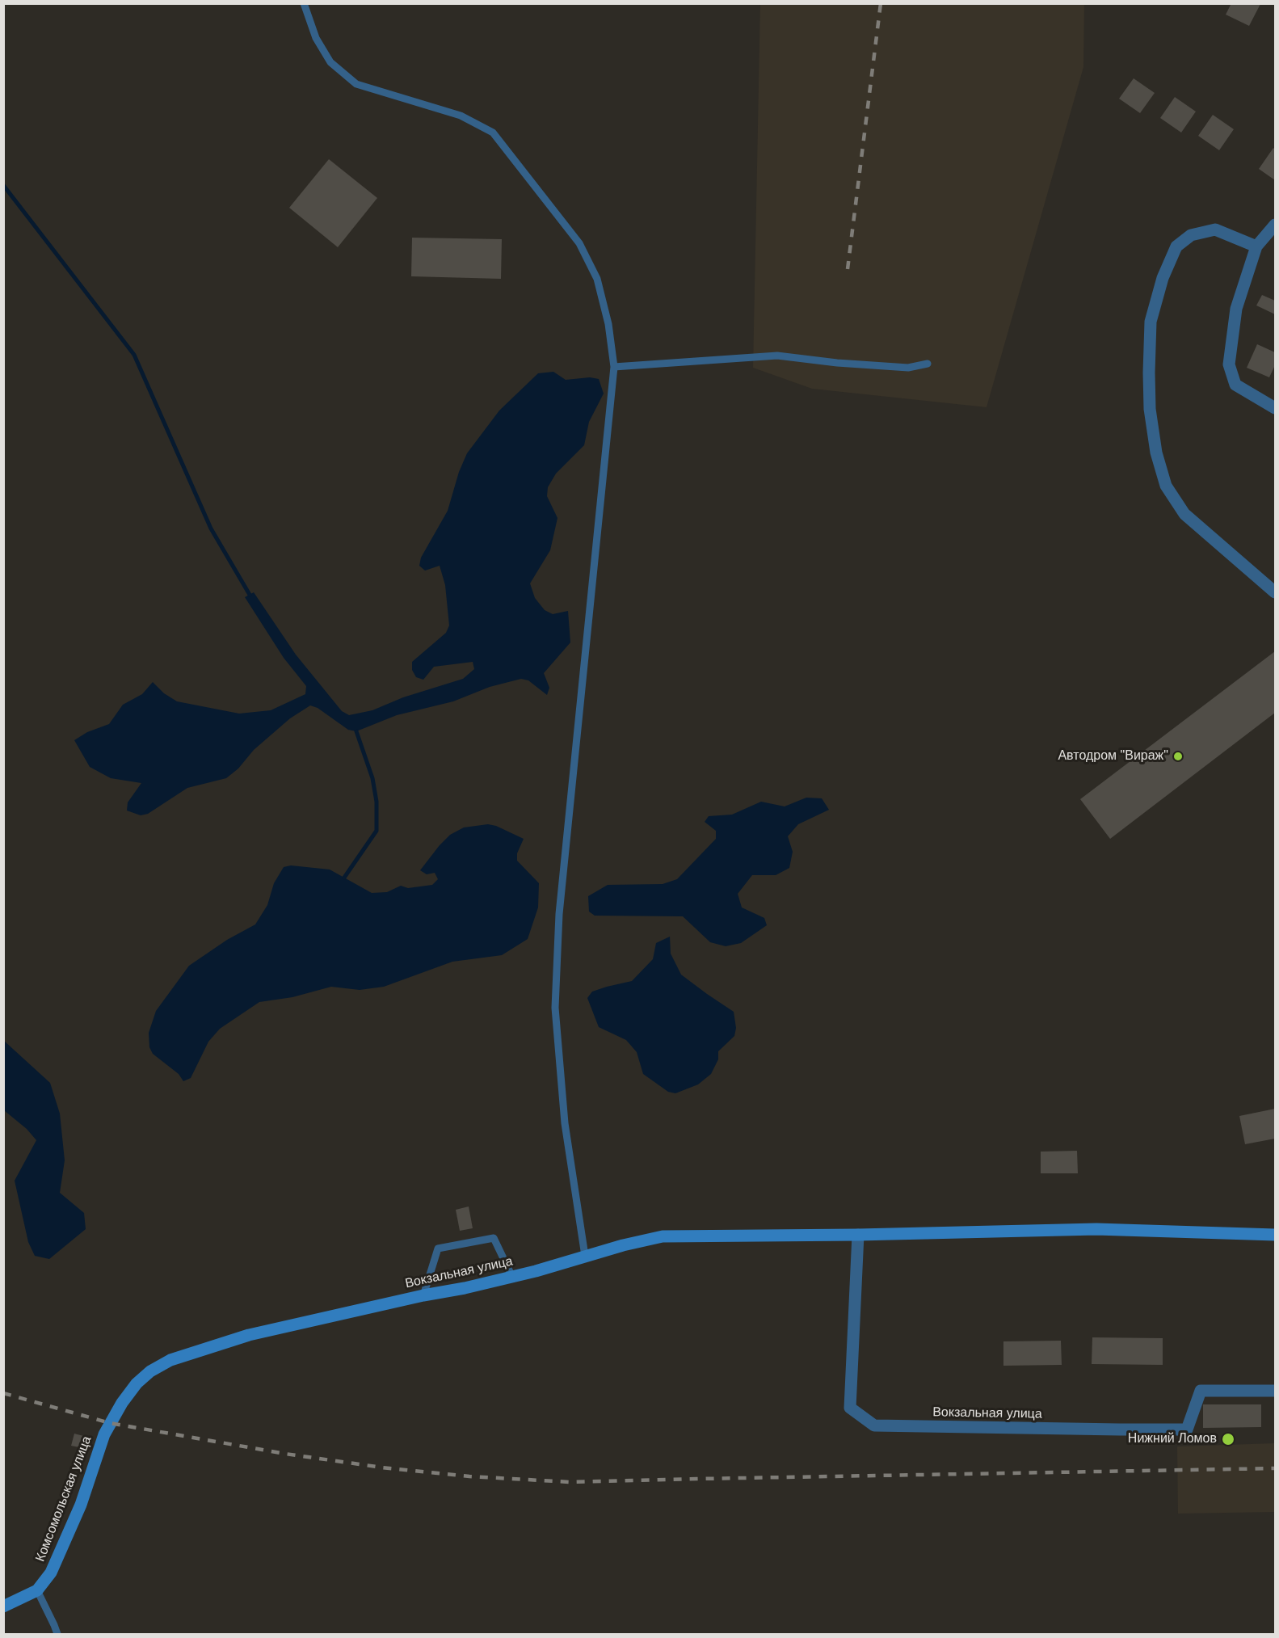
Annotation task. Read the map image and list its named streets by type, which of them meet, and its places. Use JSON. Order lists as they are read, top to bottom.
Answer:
{
  "streets": {
    "street": ["Вокзальная улица", "Комсомольская улица"]
  },
  "crossings": [
    ["Вокзальная улица", "Комсомольская улица"]
  ],
  "places": ["Автодром \"Вираж\"", "Нижний Ломов"]
}
